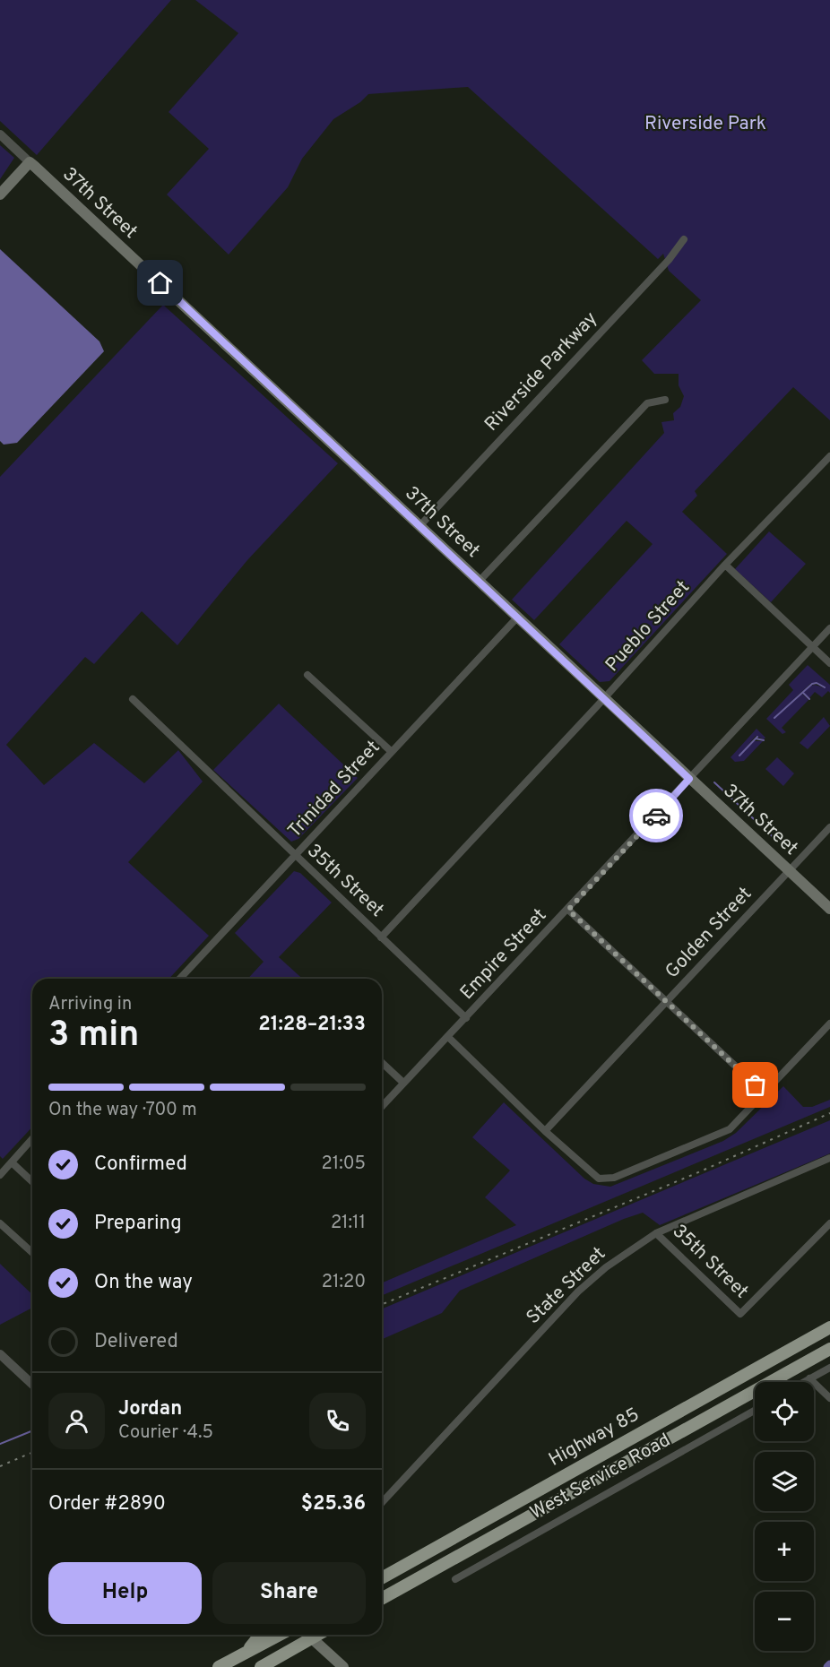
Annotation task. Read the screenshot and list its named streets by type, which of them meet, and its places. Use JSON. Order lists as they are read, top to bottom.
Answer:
{
  "streets": {
    "highway": ["Highway 85"],
    "main road": ["37th Street"],
    "street": [
      "Riverside Parkway",
      "Pueblo Street",
      "Trinidad Street",
      "35th Street",
      "Golden Street",
      "Empire Street",
      "State Street",
      "West Service Road"
    ]
  },
  "crossings": [
    ["37th Street", "Riverside Parkway"],
    ["37th Street", "Pueblo Street"],
    ["37th Street", "Trinidad Street"],
    ["37th Street", "Golden Street"],
    ["37th Street", "Empire Street"],
    ["Pueblo Street", "35th Street"],
    ["Trinidad Street", "35th Street"],
    ["35th Street", "Empire Street"],
    ["35th Street", "State Street"]
  ],
  "parks": ["Riverside Park"],
  "page": {
    "heading": ["3 min", "Arriving in", "21:28–21:33"],
    "panel": [
      "Jordan",
      "Courier · 4.5",
      "Order #2890",
      "$25.36"
    ],
    "bar": "On the way · 700 m",
    "list": [
      ["Confirmed", "21:05"],
      ["Preparing", "21:11"],
      ["On the way", "21:20"],
      "Delivered"
    ],
    "map_buttons": ["+", "−"],
    "buttons": ["Help", "Share"]
  }
}
